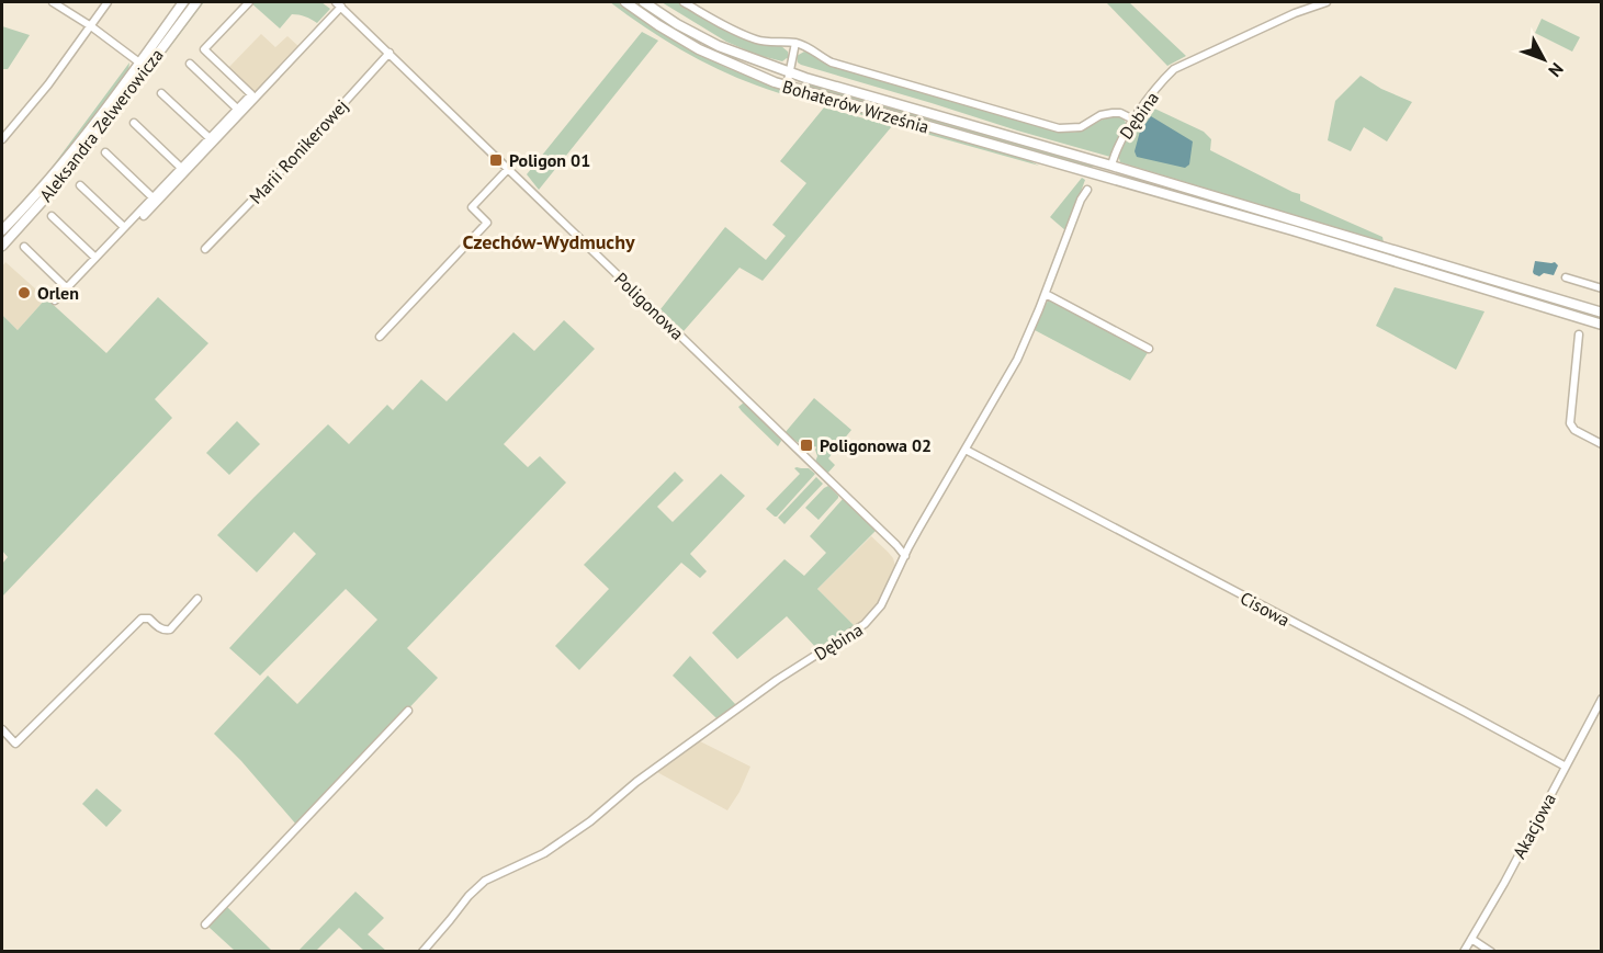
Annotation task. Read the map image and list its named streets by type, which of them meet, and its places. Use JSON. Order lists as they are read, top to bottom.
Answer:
{
  "streets": {
    "main road": ["Bohaterów Września", "Aleksandra Zelwerowicza"],
    "street": [
      "Dębina",
      "Marii Ronikerowej",
      "Poligonowa",
      "Cisowa",
      "Akacjowa"
    ]
  },
  "crossings": [
    ["Bohaterów Września", "Dębina"],
    ["Dębina", "Poligonowa"],
    ["Dębina", "Cisowa"],
    ["Marii Ronikerowej", "Poligonowa"],
    ["Cisowa", "Akacjowa"]
  ],
  "districts": ["Czechów-Wydmuchy"],
  "places": {
    "transit": ["Poligon 01", "Poligonowa 02"],
    "other": ["Orlen"]
  },
  "north": "bottom right"
}
